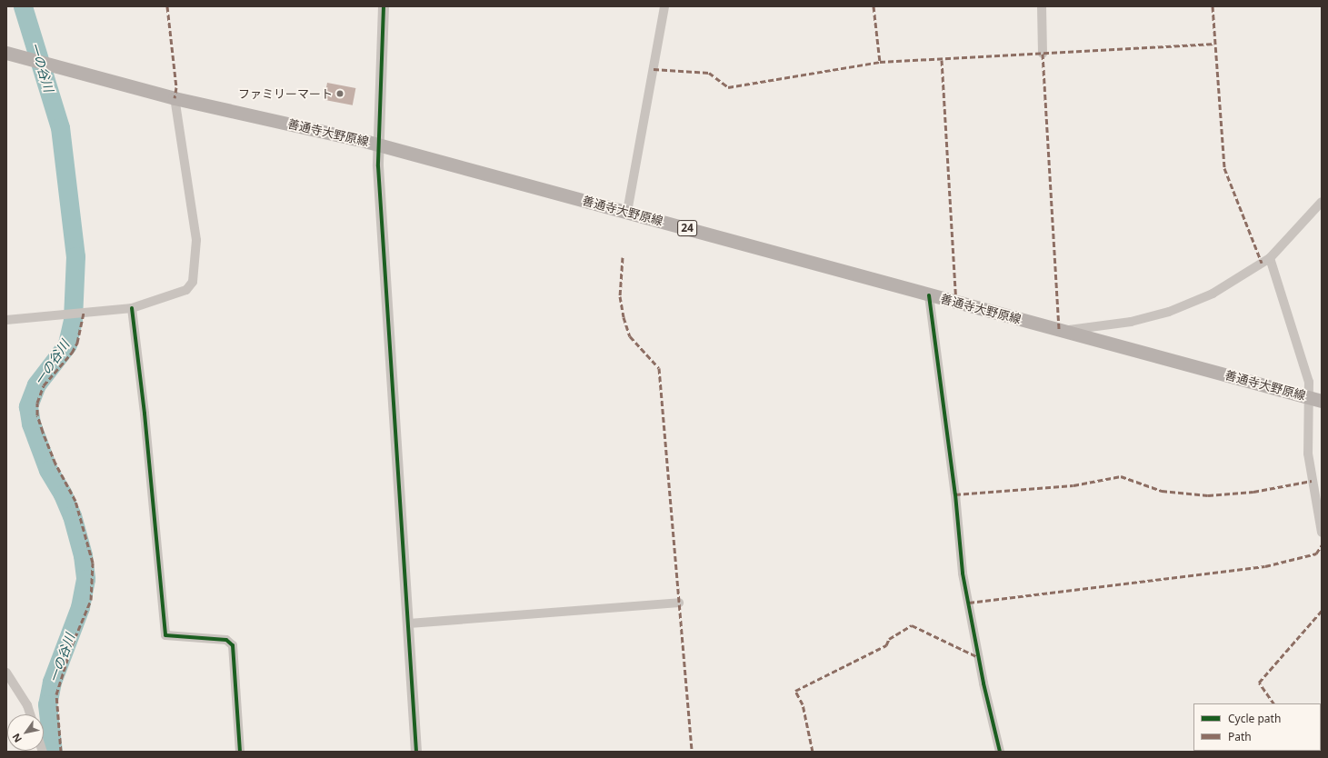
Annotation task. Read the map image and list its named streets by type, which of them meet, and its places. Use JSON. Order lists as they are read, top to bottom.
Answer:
{
  "streets": {
    "main road": ["善通寺大野原線", "24"]
  },
  "water": ["一の谷川"],
  "places": ["ファミリーマート"],
  "legend": ["Cycle path", "Path"],
  "north": "bottom left"
}
